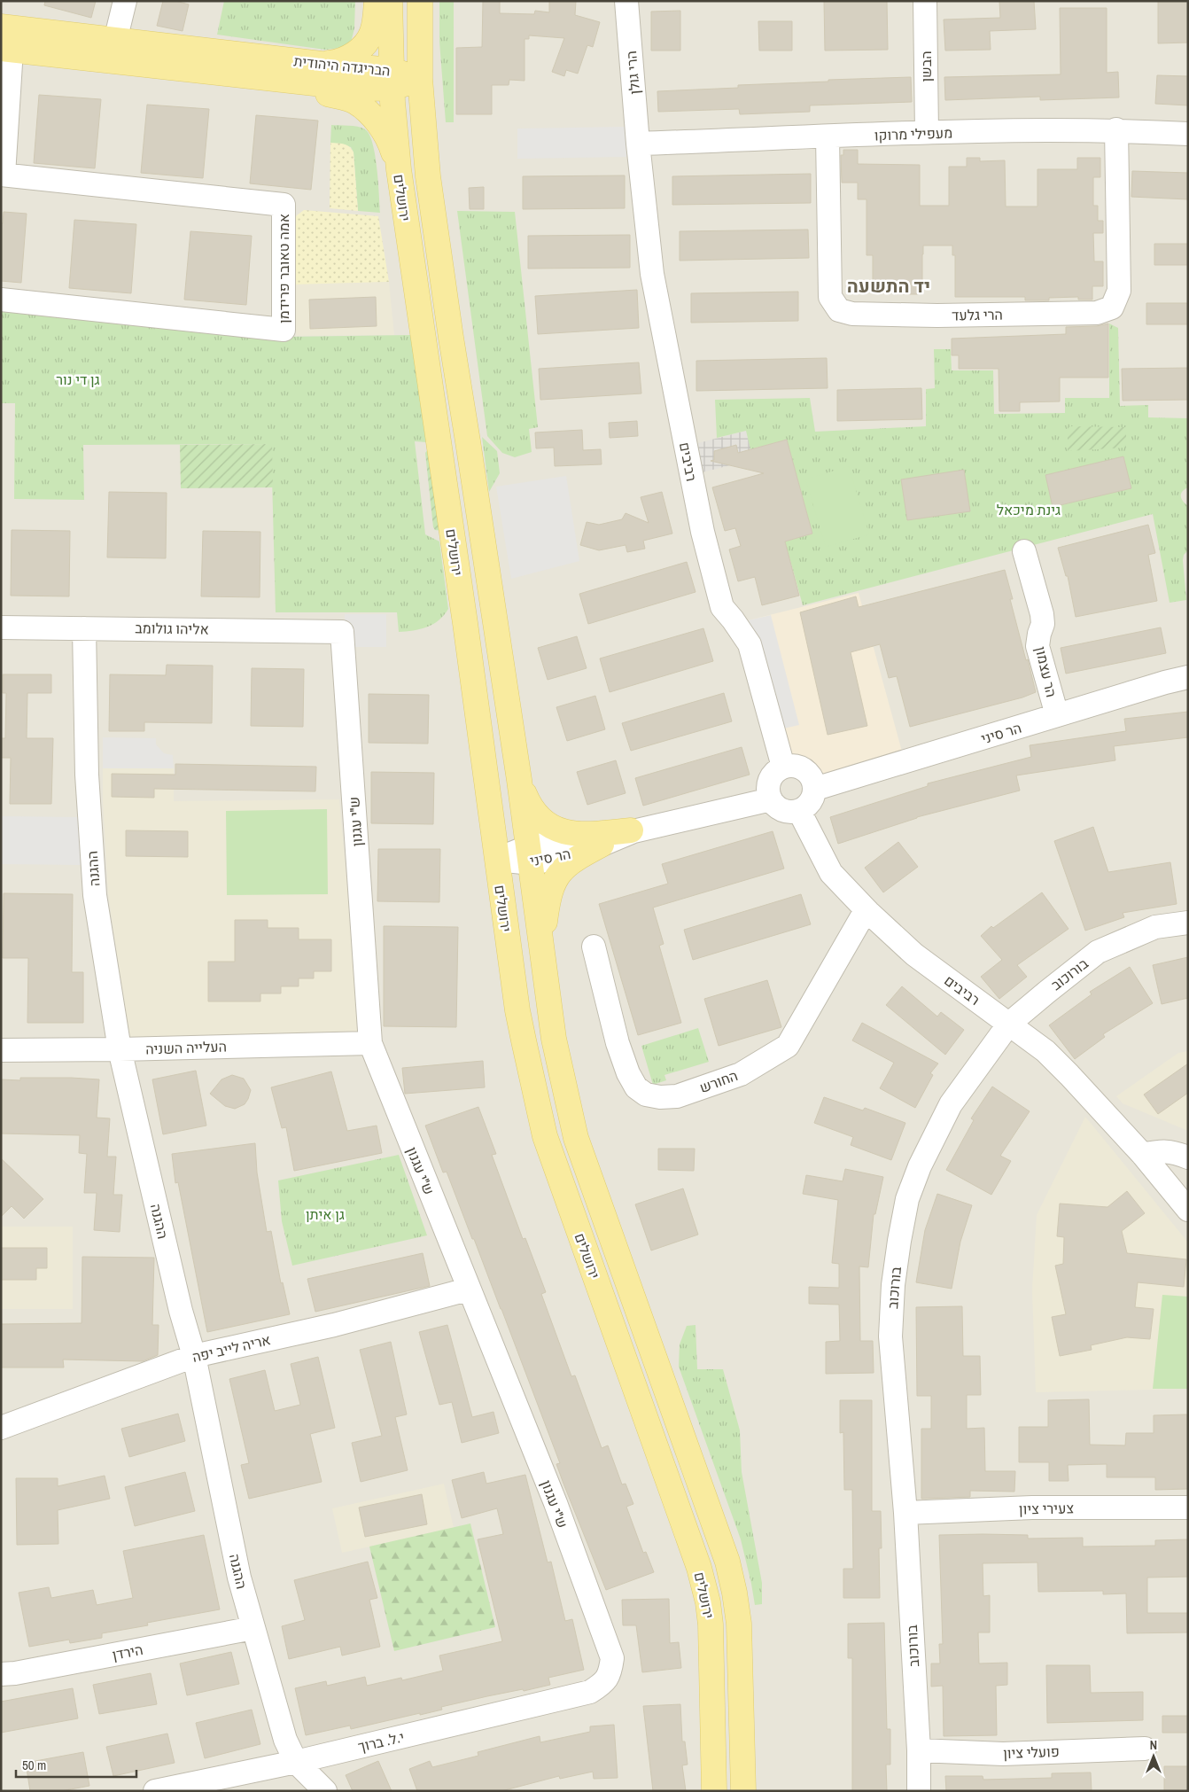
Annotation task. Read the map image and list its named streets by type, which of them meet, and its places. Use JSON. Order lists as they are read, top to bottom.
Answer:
{
  "streets": {
    "main road": ["הבריגדה היהודית", "ירושלים"],
    "street": [
      "הבשן",
      "הרי גולן",
      "מעפילי מרוקו",
      "אמה טאובר פרידמן",
      "הרי גלעד",
      "רביבים",
      "אליהו גולומב",
      "הר עצמון",
      "הר סיני",
      "ש\"י עגנון",
      "ההגנה",
      "בורוכוב",
      "העלייה השניה",
      "החורש",
      "אריה לייב יפה",
      "צעירי ציון",
      "הירדן",
      "י.ל. ברוך",
      "פועלי ציון"
    ]
  },
  "crossings": [
    ["הבריגדה היהודית", "ירושלים"],
    ["הבריגדה היהודית", "אמה טאובר פרידמן"],
    ["הבשן", "מעפילי מרוקו"],
    ["הרי גולן", "מעפילי מרוקו"],
    ["הרי גולן", "רביבים"],
    ["מעפילי מרוקו", "הרי גלעד"],
    ["מעפילי מרוקו", "רביבים"],
    ["ירושלים", "הר סיני"],
    ["רביבים", "הר סיני"],
    ["רביבים", "בורוכוב"],
    ["רביבים", "החורש"],
    ["אליהו גולומב", "ש\"י עגנון"],
    ["אליהו גולומב", "ההגנה"],
    ["הר עצמון", "הר סיני"],
    ["ש\"י עגנון", "העלייה השניה"],
    ["ש\"י עגנון", "אריה לייב יפה"],
    ["ש\"י עגנון", "י.ל. ברוך"],
    ["ההגנה", "העלייה השניה"],
    ["ההגנה", "אריה לייב יפה"],
    ["ההגנה", "הירדן"],
    ["ההגנה", "י.ל. ברוך"],
    ["בורוכוב", "צעירי ציון"],
    ["בורוכוב", "פועלי ציון"]
  ],
  "districts": ["יד התשעה"],
  "parks": ["גן די נור", "גינת מיכאל", "גן איתן"],
  "scale_bar": "50 m",
  "north": "top"
}
